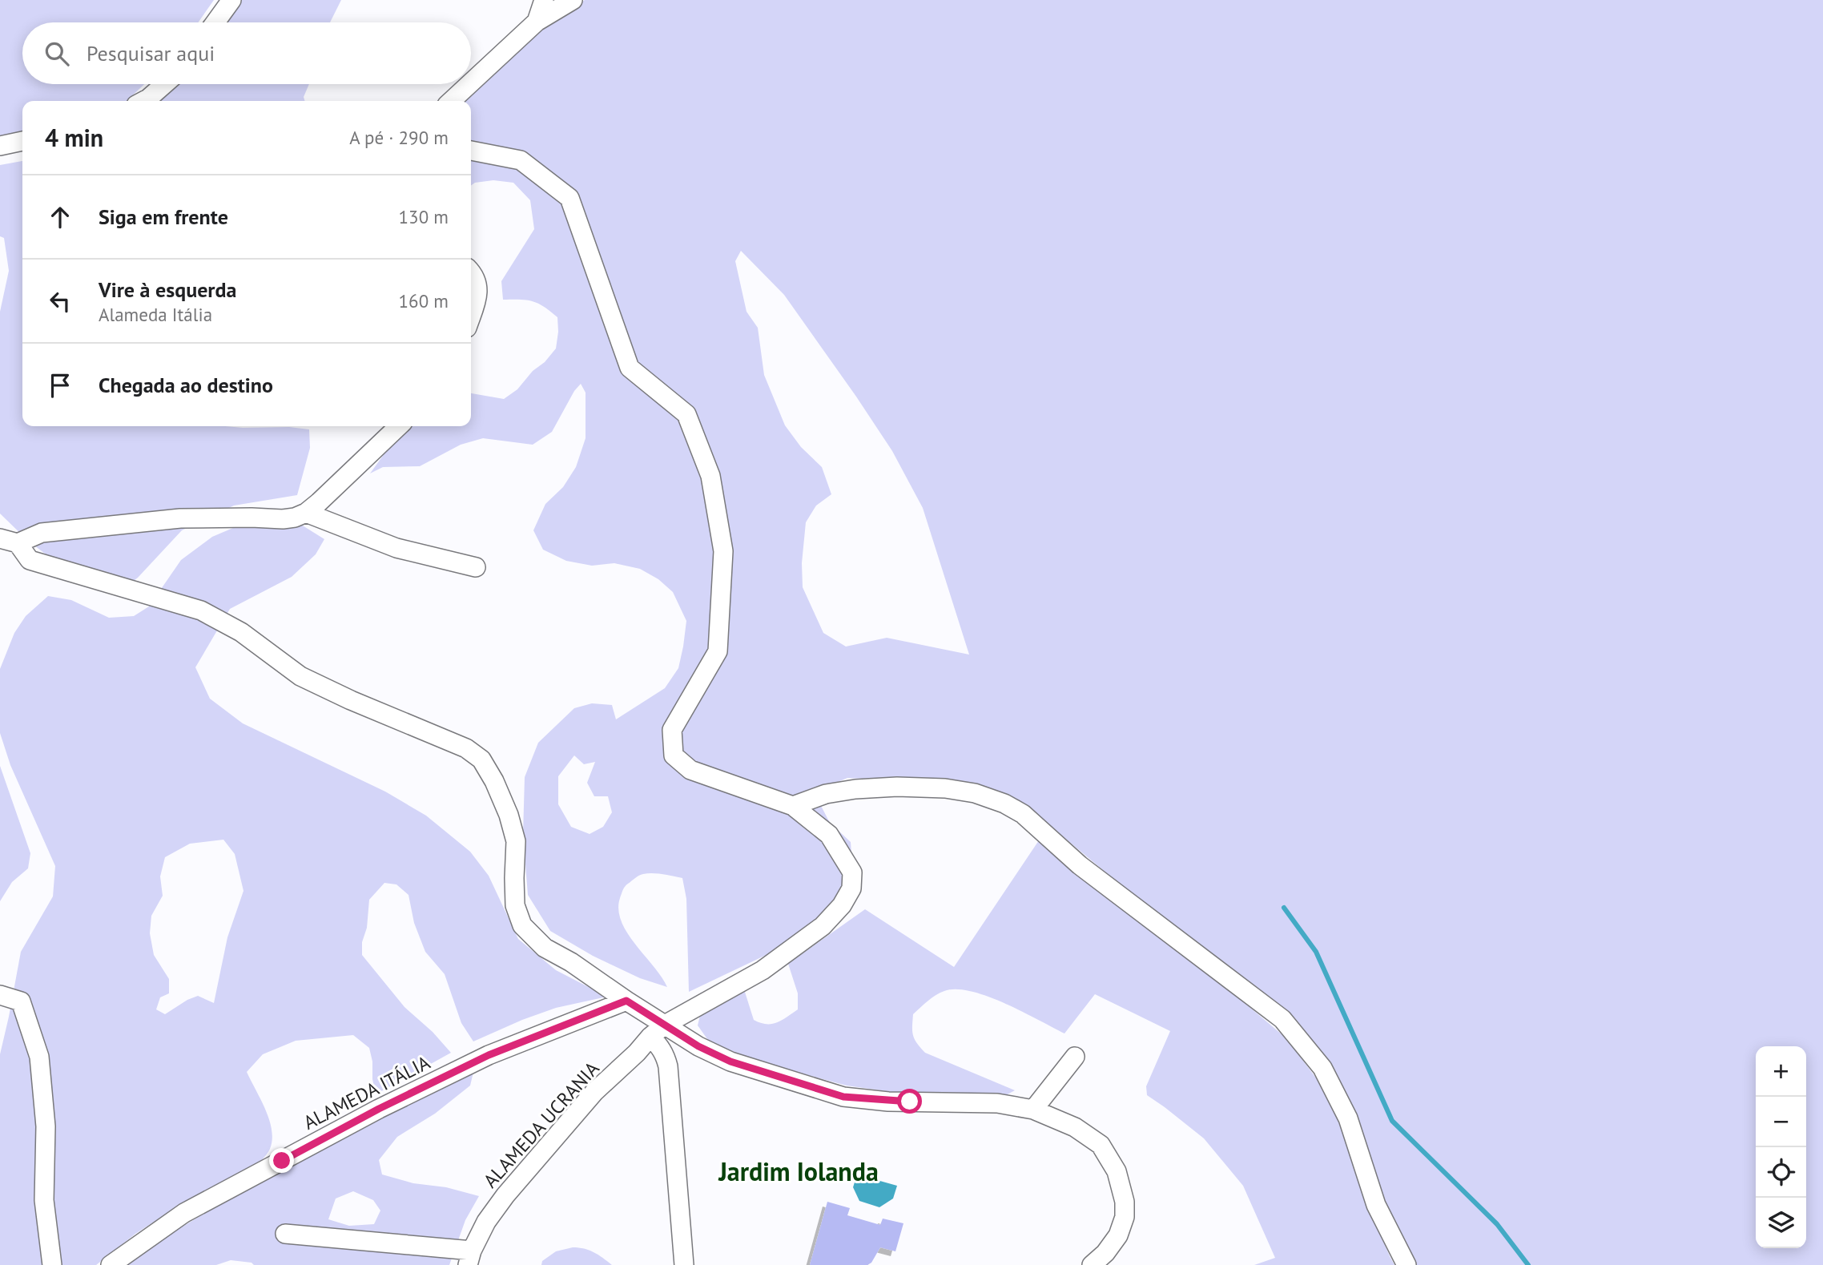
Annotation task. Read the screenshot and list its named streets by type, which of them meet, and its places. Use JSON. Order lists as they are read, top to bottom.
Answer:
{
  "streets": {
    "street": ["ALAMEDA ITÁLIA", "ALAMEDA UCRANIA"]
  },
  "districts": ["Jardim Iolanda"],
  "page": {
    "search": "Pesquisar aqui",
    "heading": ["4 min", "A pé · 290 m"],
    "list": [
      ["Siga em frente", "130 m"],
      ["Vire à esquerda", "Alameda Itália", "160 m"],
      "Chegada ao destino"
    ],
    "map_buttons": ["+", "−"]
  }
}
